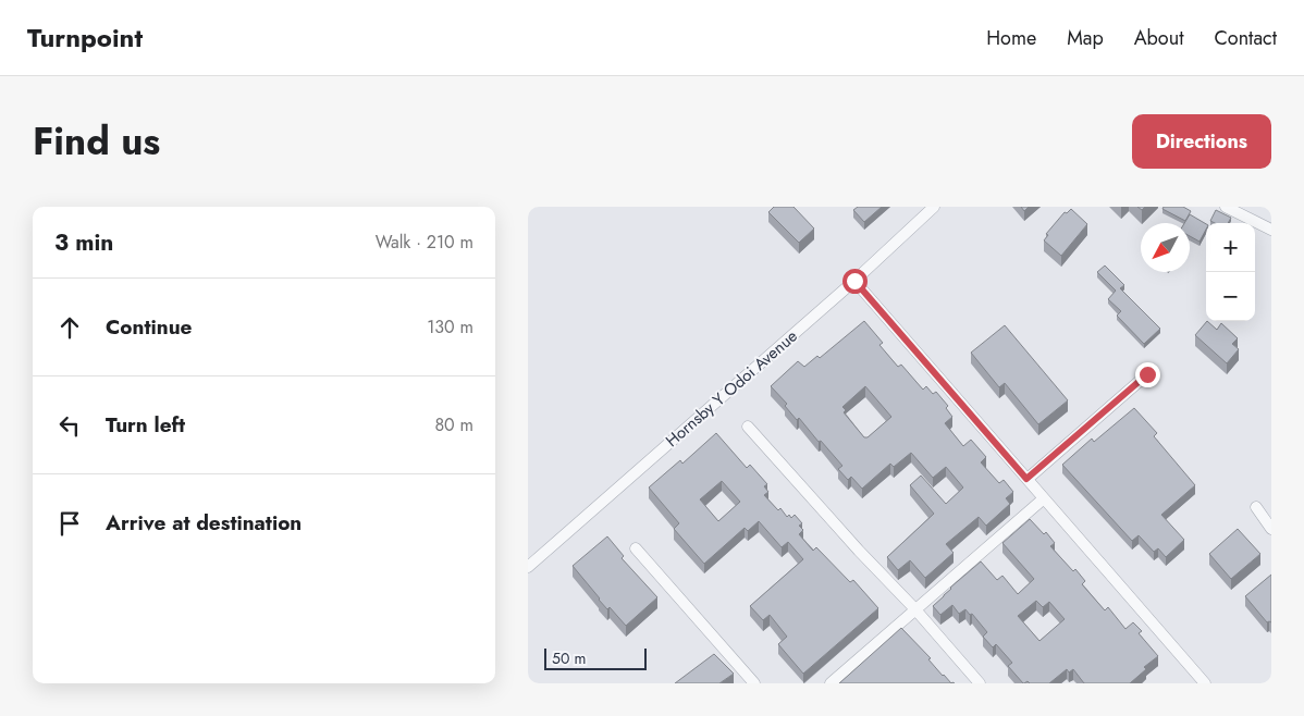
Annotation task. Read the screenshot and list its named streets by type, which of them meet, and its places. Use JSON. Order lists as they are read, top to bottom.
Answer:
{
  "streets": {
    "street": ["Hornsby Y Odoi Avenue"]
  },
  "scale_bar": "50 m",
  "north": "bottom left",
  "page": {
    "header": "Turnpoint",
    "nav": [
      "Home",
      "Map",
      "About",
      "Contact"
    ],
    "title": "Find us",
    "buttons": "Directions",
    "heading": ["3 min", "Walk · 210 m"],
    "map_buttons": ["+", "−"],
    "list": [
      ["Continue", "130 m"],
      ["Turn left", "80 m"],
      "Arrive at destination"
    ],
    "scale": "50 m"
  }
}
